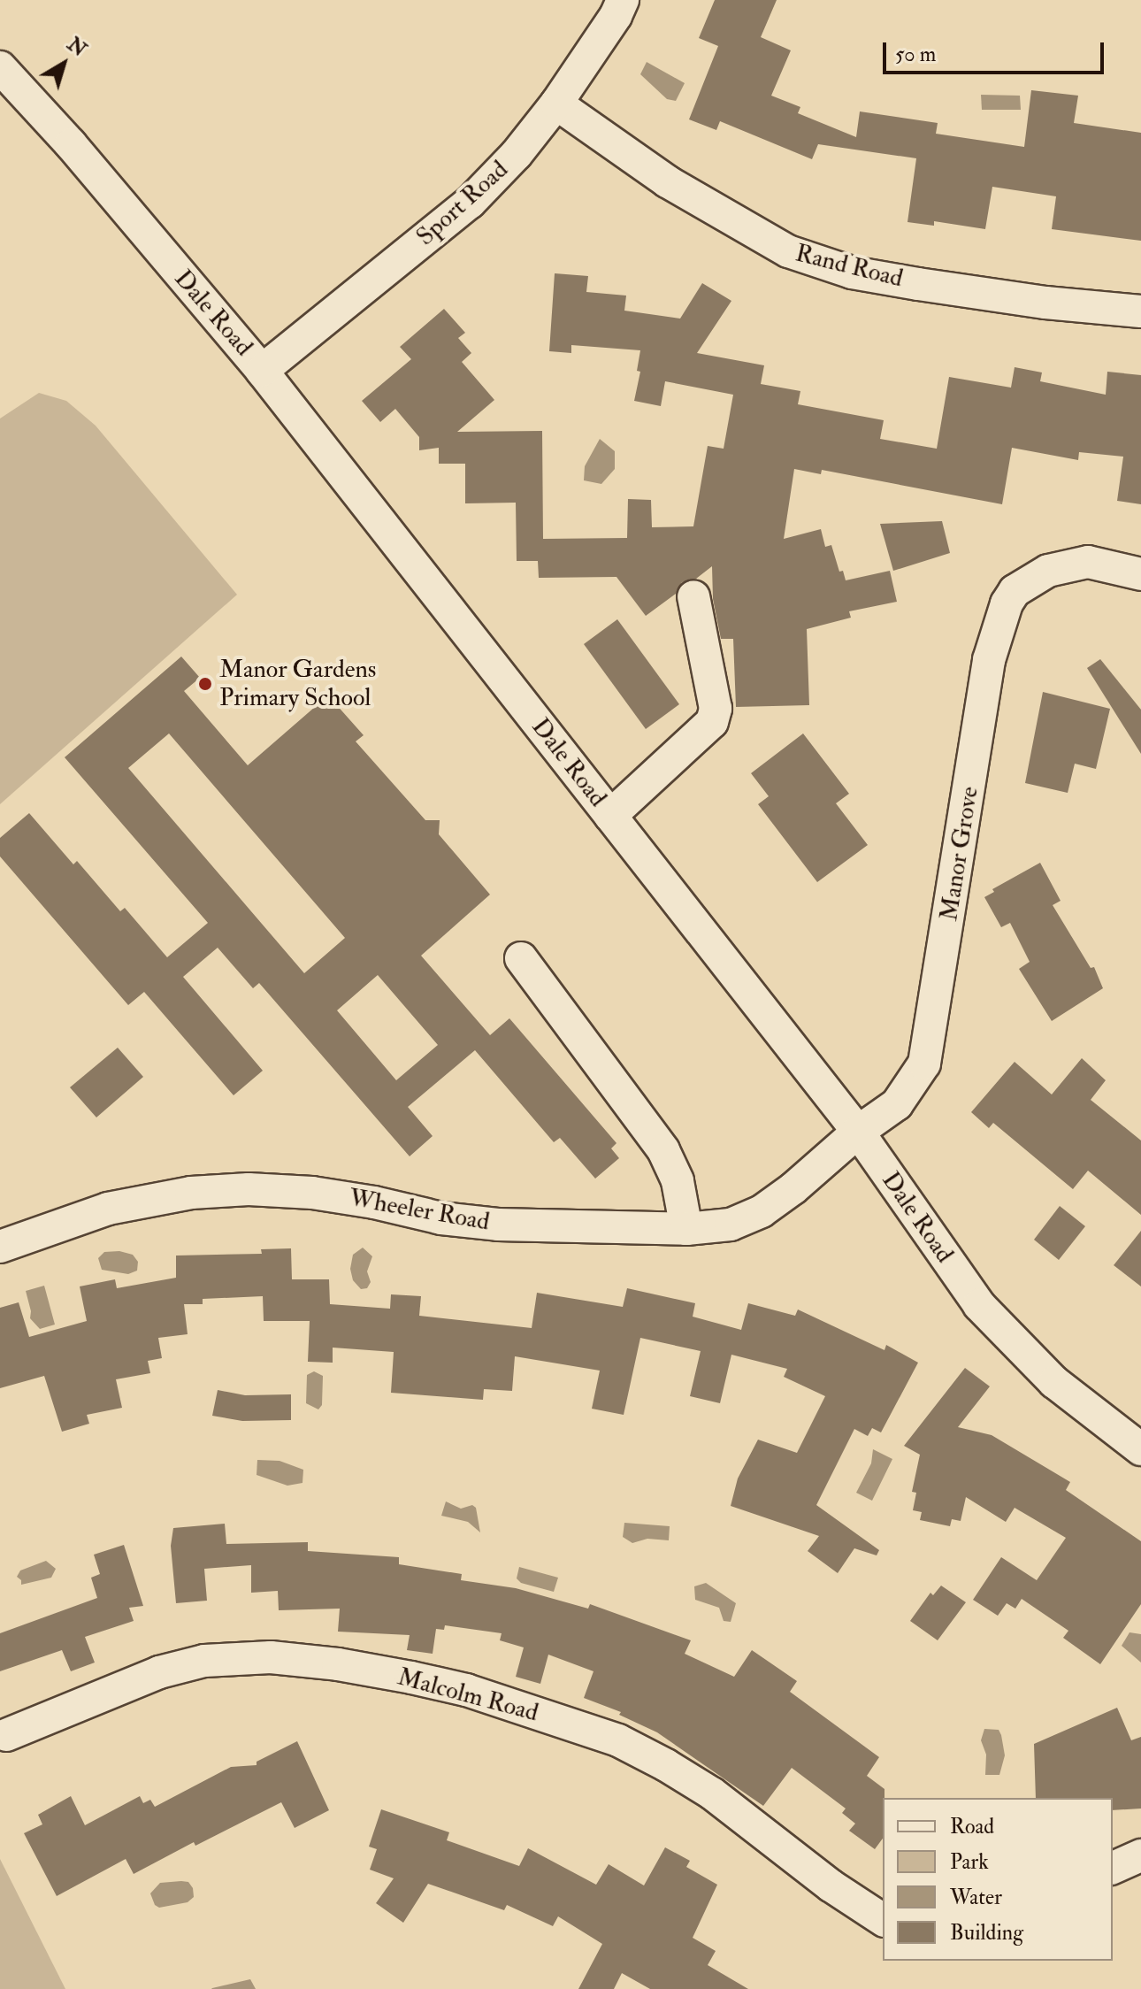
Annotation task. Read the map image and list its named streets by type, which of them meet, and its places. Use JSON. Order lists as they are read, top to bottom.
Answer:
{
  "streets": {
    "street": [
      "Sport Road",
      "Rand Road",
      "Dale Road",
      "Manor Grove",
      "Wheeler Road",
      "Malcolm Road"
    ]
  },
  "crossings": [
    ["Sport Road", "Rand Road"],
    ["Sport Road", "Dale Road"],
    ["Dale Road", "Manor Grove"],
    ["Dale Road", "Wheeler Road"],
    ["Manor Grove", "Wheeler Road"]
  ],
  "places": ["Manor Gardens Primary School"],
  "legend": [
    "Road",
    "Park",
    "Water",
    "Building"
  ],
  "scale_bar": "50 m",
  "north": "top right"
}
